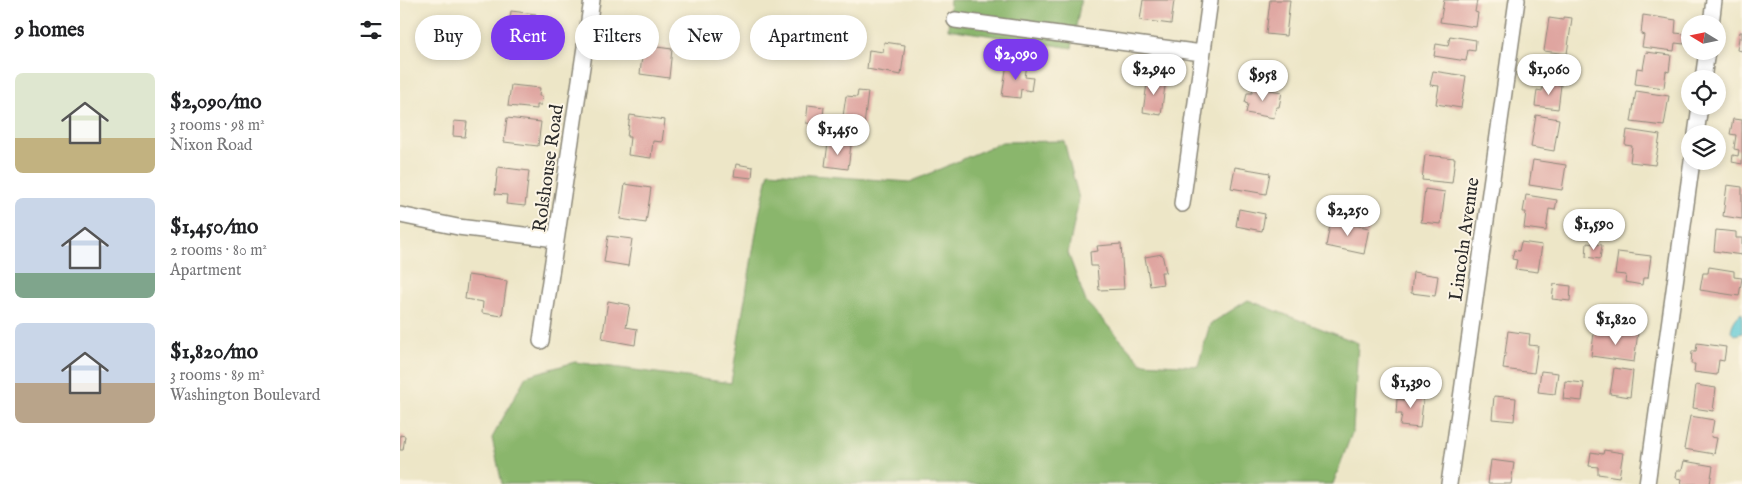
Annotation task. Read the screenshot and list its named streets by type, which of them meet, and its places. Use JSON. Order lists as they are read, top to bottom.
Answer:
{
  "streets": {
    "street": ["Rolshouse Road", "Lincoln Avenue"]
  },
  "north": "left",
  "page": {
    "heading": "9 homes",
    "chip": [
      "Buy",
      "Rent",
      "Filters",
      "New",
      "Apartment"
    ],
    "price": [
      "$2,090",
      "$2,940",
      "$1,060",
      "$958",
      "$1,450",
      "$2,250",
      "$1,590",
      "$1,820",
      "$1,390"
    ],
    "list": [
      {
        "name": "$2,090/mo",
        "note": "3 rooms · 98 m² · Nixon Road"
      },
      {
        "name": "$1,450/mo",
        "note": "2 rooms · 80 m² · Apartment"
      },
      {
        "name": "$1,820/mo",
        "note": "3 rooms · 89 m² · Washington Boulevard"
      }
    ]
  }
}
